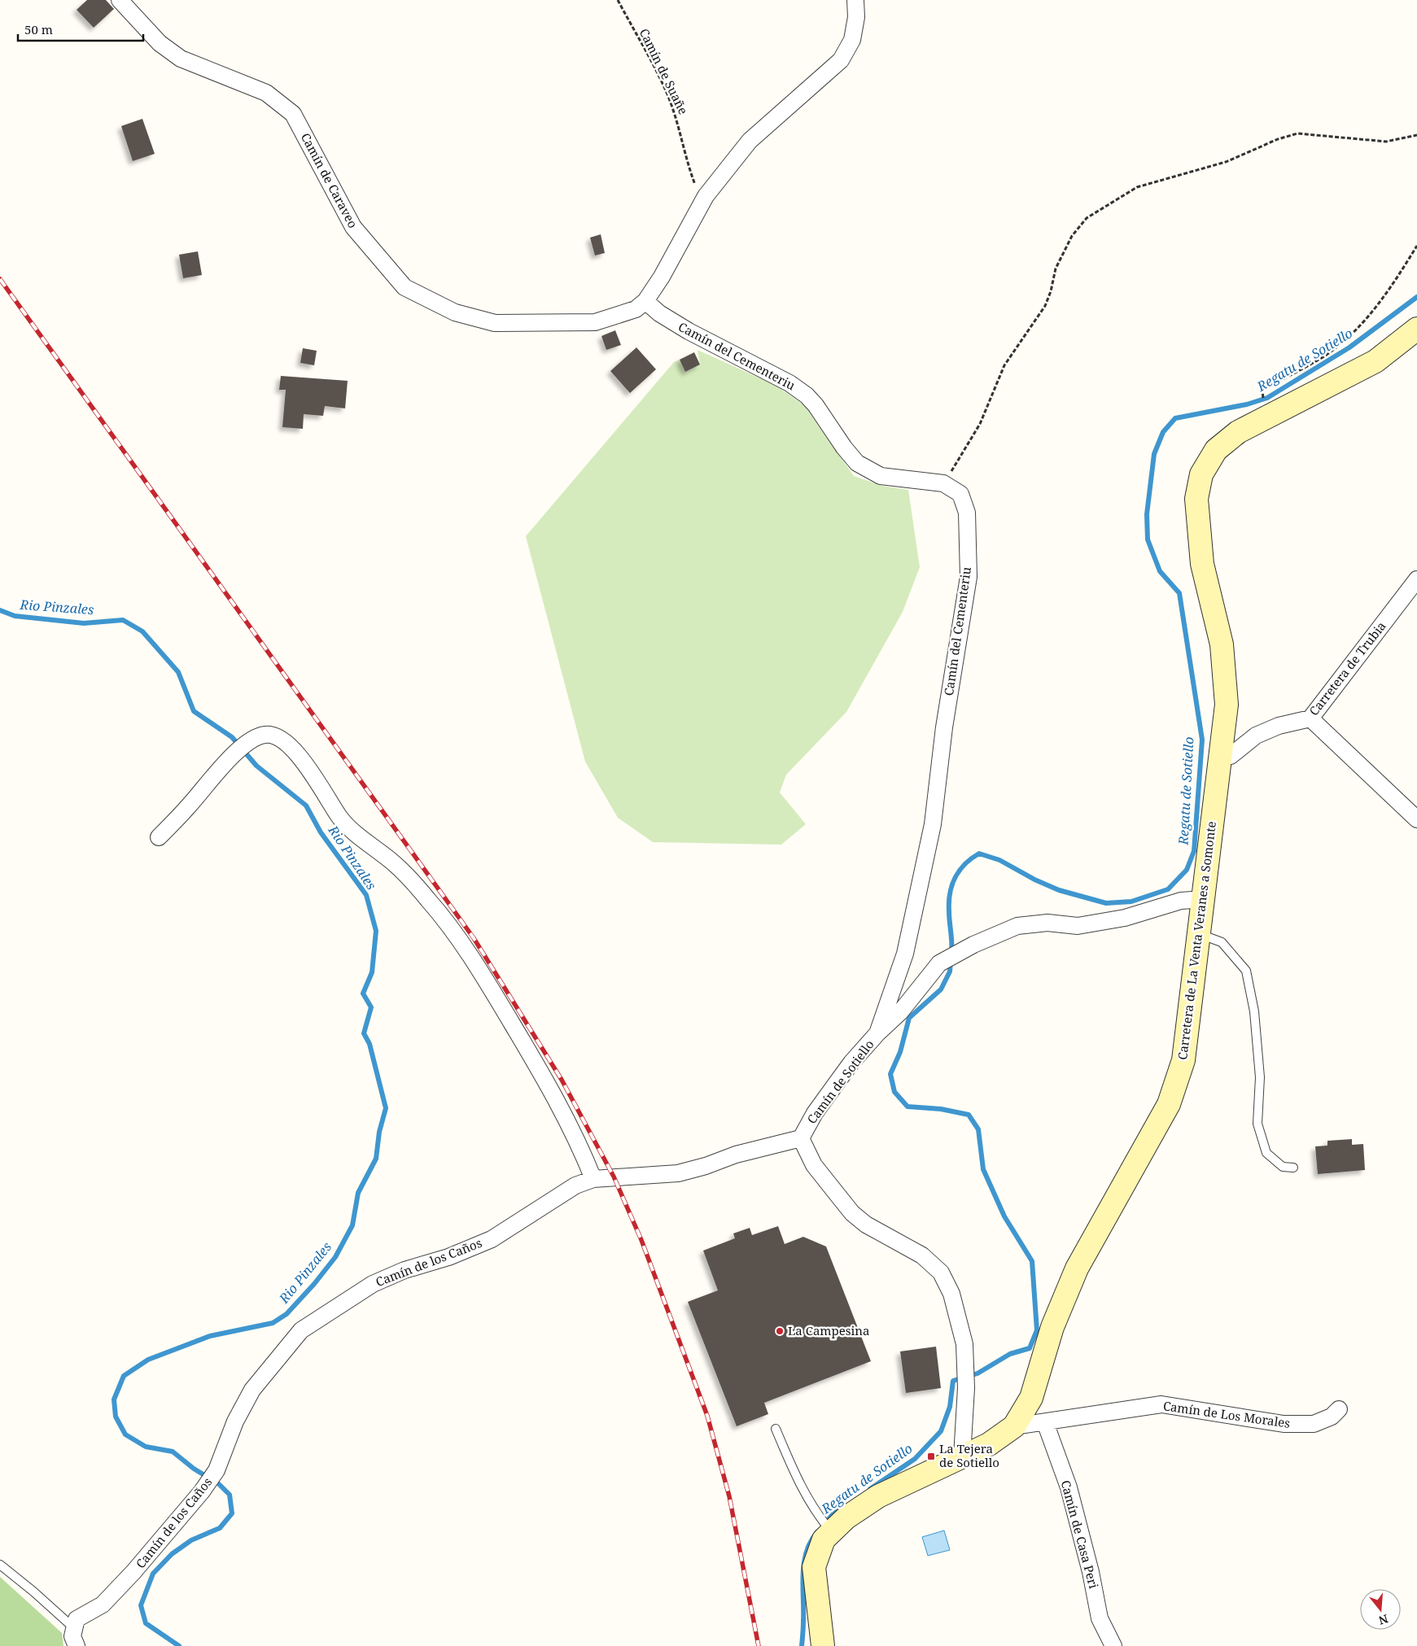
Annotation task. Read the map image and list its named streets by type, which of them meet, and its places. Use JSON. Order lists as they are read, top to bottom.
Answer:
{
  "streets": {
    "street": [
      "Camín de Caraveo",
      "Camín del Cementeriu",
      "Carretera de Trubia",
      "Carretera de La Venta Veranes a Somonte",
      "Camín de Sotiello",
      "Camín de los Caños",
      "Camín de Los Morales",
      "Camín de Casa Peri"
    ],
    "path": ["Camín de Suañe"]
  },
  "crossings": [
    ["Camín de Caraveo", "Camín del Cementeriu"],
    ["Camín del Cementeriu", "Camín de Sotiello"],
    ["Carretera de Trubia", "Carretera de La Venta Veranes a Somonte"],
    ["Carretera de La Venta Veranes a Somonte", "Camín de Sotiello"],
    ["Carretera de La Venta Veranes a Somonte", "Camín de Los Morales"],
    ["Camín de Sotiello", "Camín de los Caños"],
    ["Camín de Los Morales", "Camín de Casa Peri"]
  ],
  "water": ["Regatu de Sotiello", "Rio Pinzales"],
  "places": {
    "other": ["La Campesina"],
    "transit": ["La Tejera de Sotiello"]
  },
  "scale_bar": "50 m",
  "north": "bottom"
}
